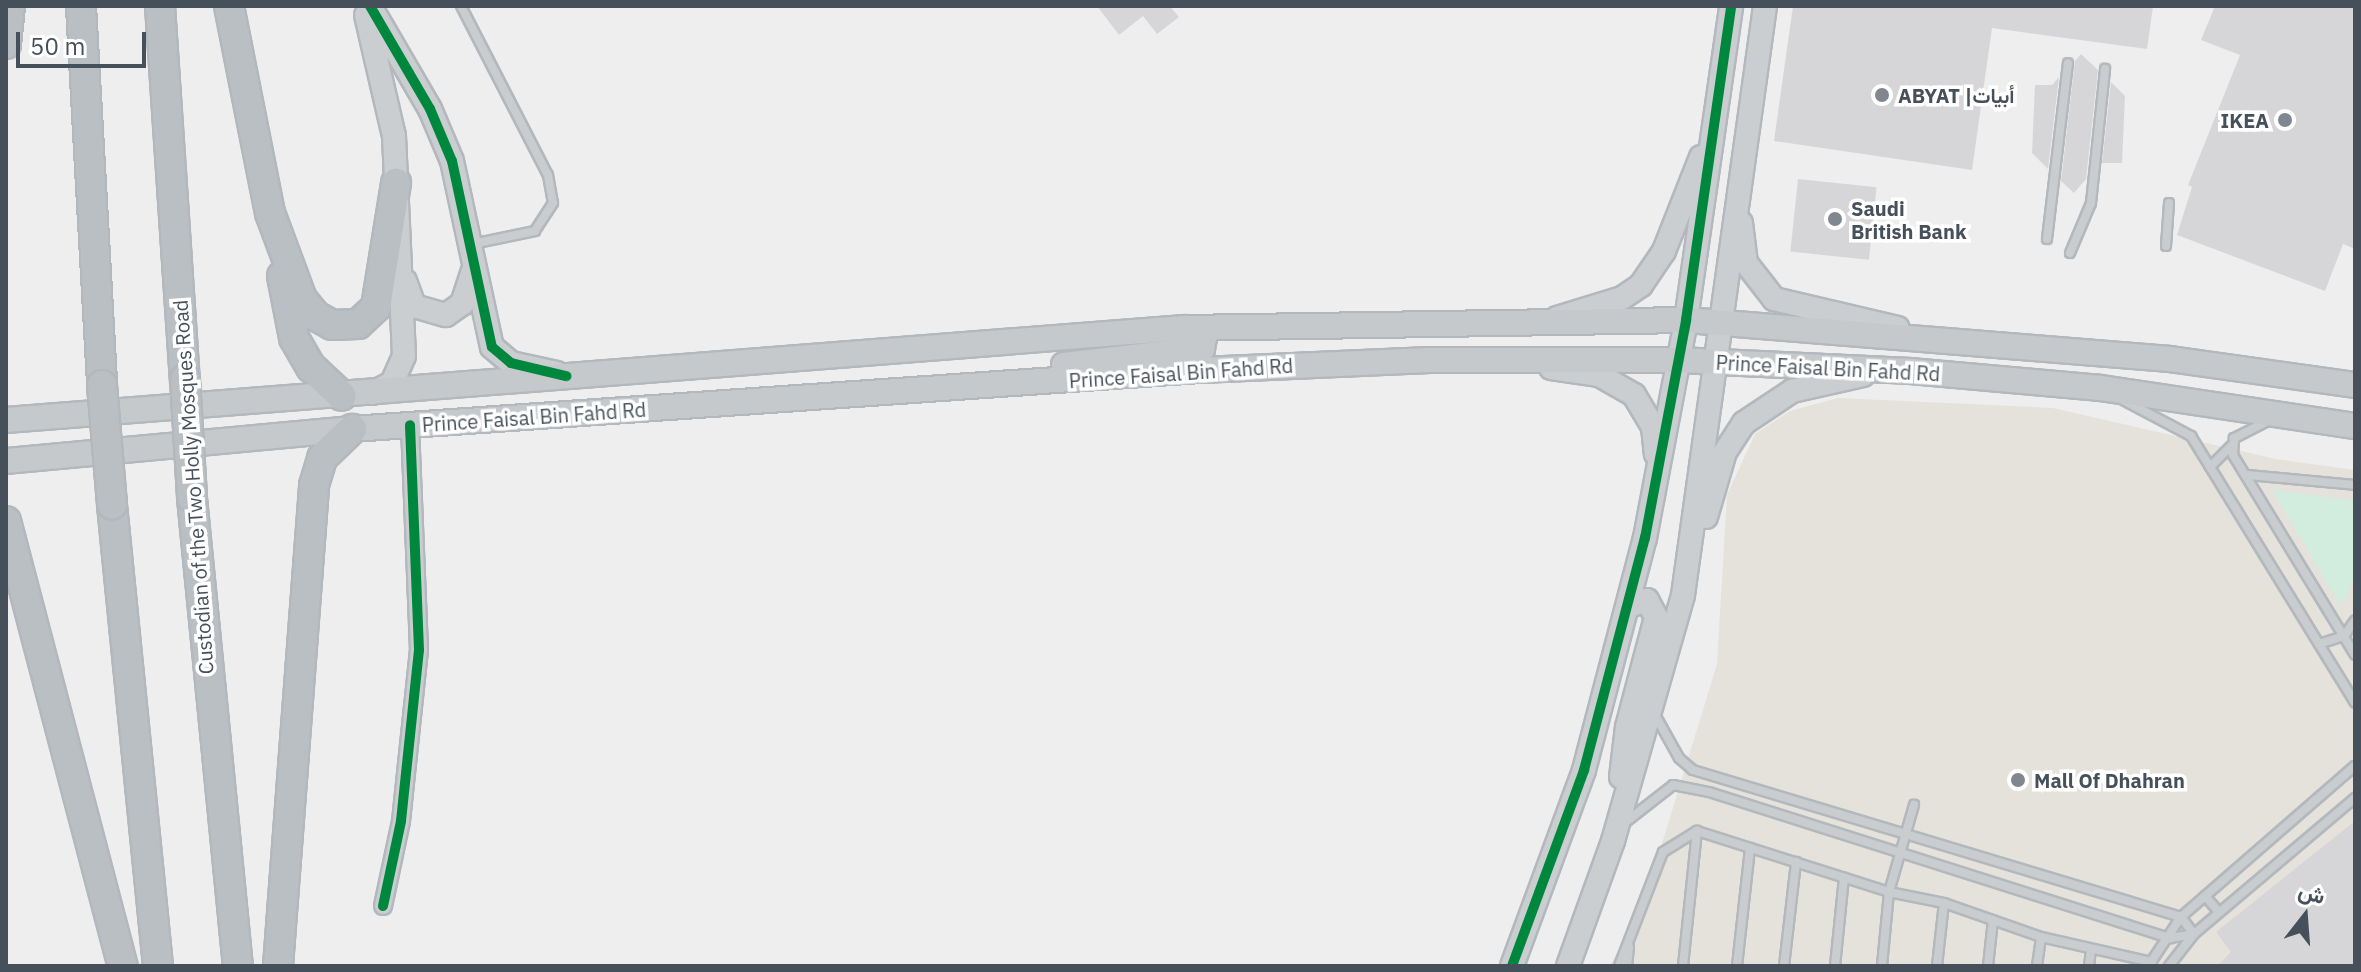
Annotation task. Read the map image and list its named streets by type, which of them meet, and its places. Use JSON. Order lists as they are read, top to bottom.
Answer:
{
  "streets": {
    "highway": ["Custodian of the Two Holly Mosques Road"],
    "main road": ["Prince Faisal Bin Fahd Rd"]
  },
  "places": [
    "ABYAT |أبيات",
    "IKEA",
    "Saudi British Bank",
    "Mall Of Dhahran"
  ],
  "scale_bar": "50 m",
  "north": "top"
}
